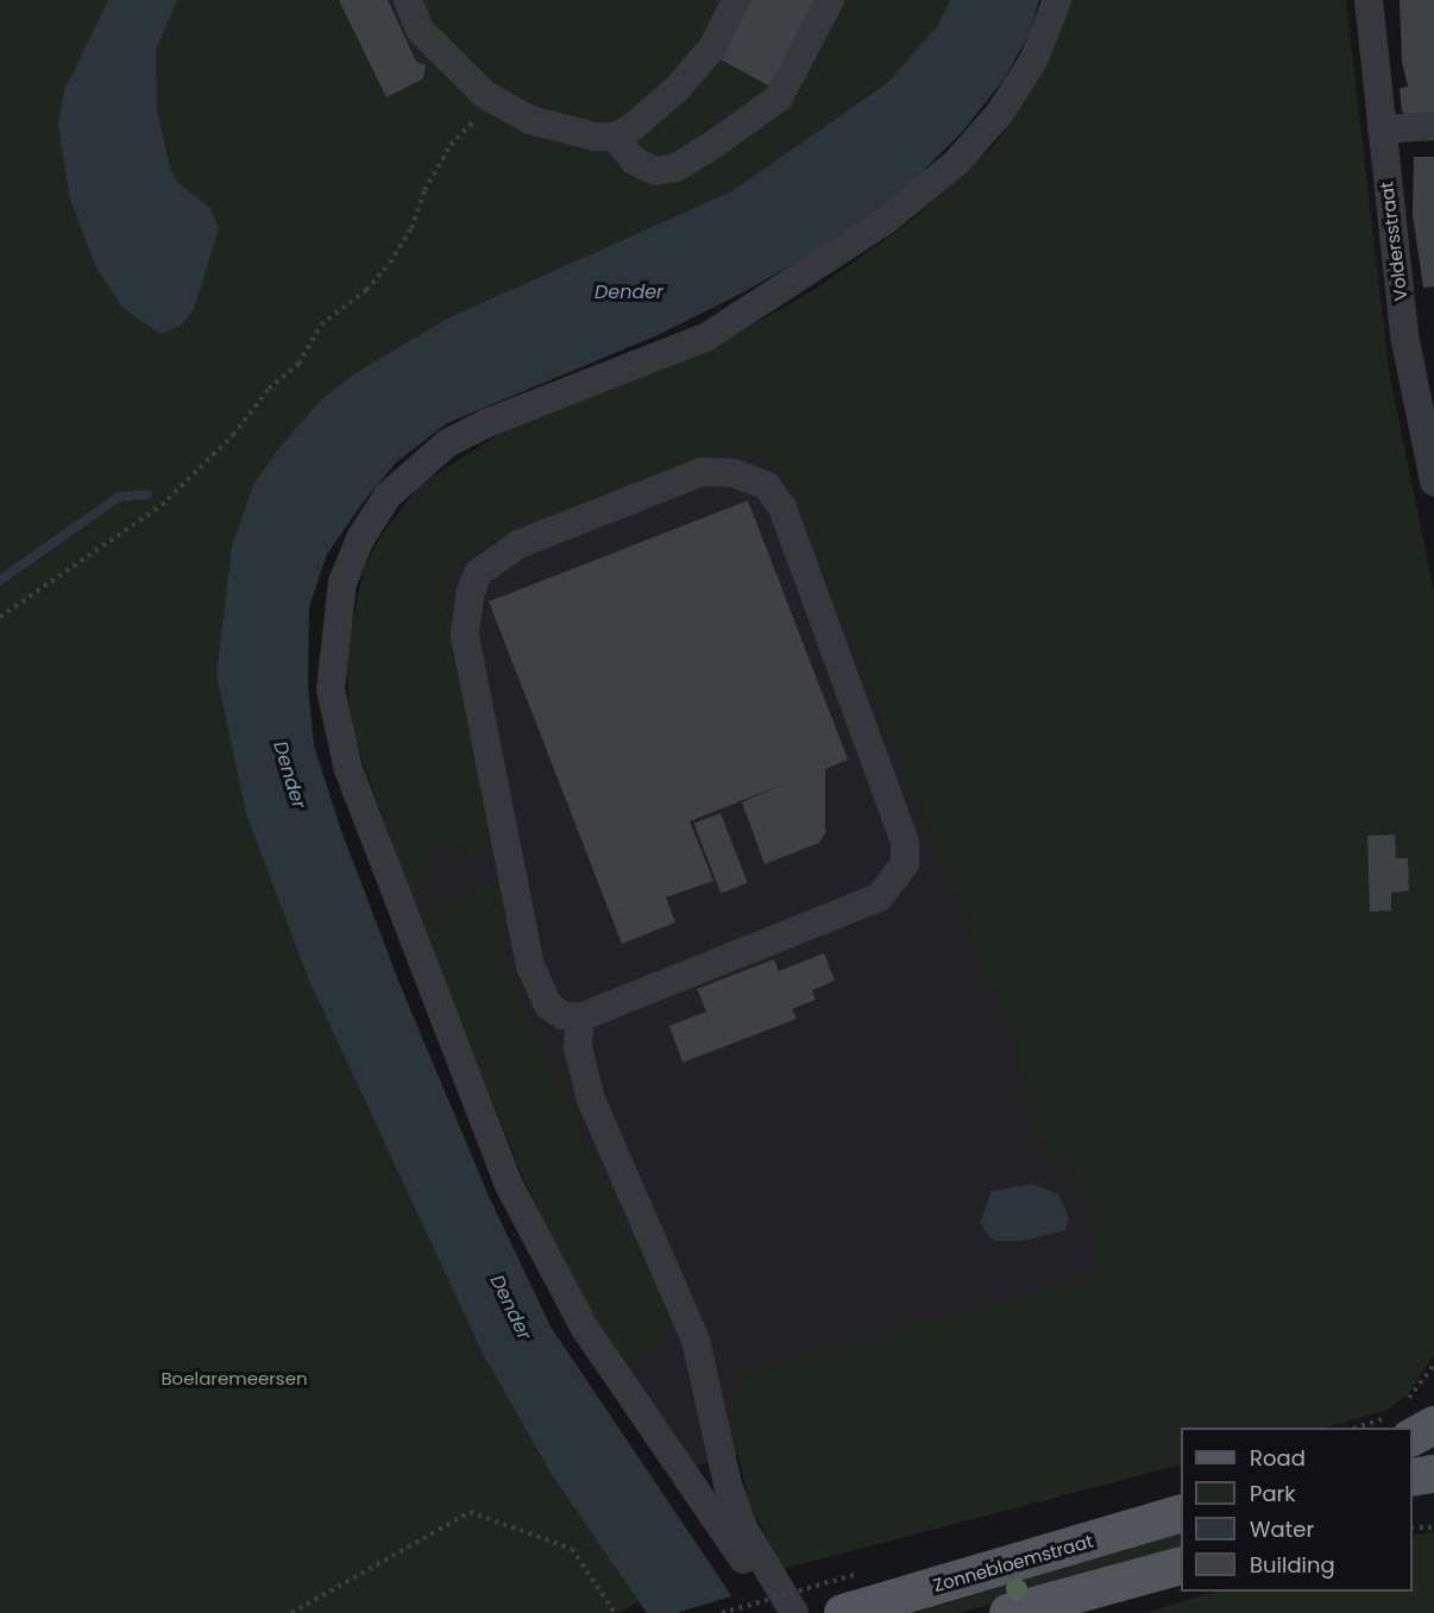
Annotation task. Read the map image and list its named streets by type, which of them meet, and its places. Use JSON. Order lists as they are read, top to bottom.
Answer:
{
  "streets": {
    "main road": ["Zonnebloemstraat"],
    "street": ["Voldersstraat"]
  },
  "water": ["Dender"],
  "parks": ["Boelaremeersen"],
  "legend": [
    "Road",
    "Park",
    "Water",
    "Building"
  ]
}
